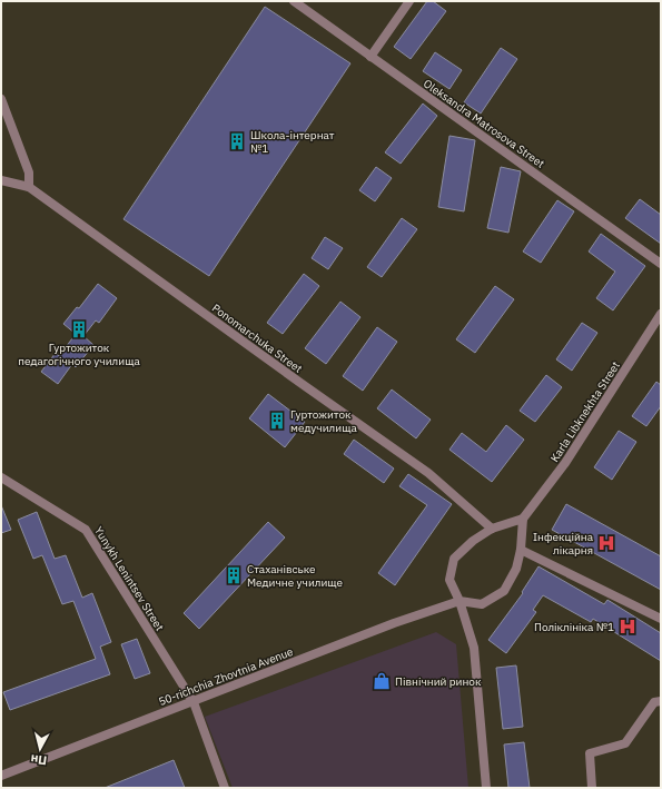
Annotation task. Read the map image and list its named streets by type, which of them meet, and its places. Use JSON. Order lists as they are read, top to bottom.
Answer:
{
  "streets": {
    "street": [
      "Oleksandra Matrosova Street",
      "Ponomarchuka Street",
      "Karla Libknekhta Street",
      "Yunykh Lenintsev Street",
      "50-richchia Zhovtnia Avenue"
    ]
  },
  "crossings": [
    ["Yunykh Lenintsev Street", "50-richchia Zhovtnia Avenue"]
  ],
  "places": {
    "building": [
      "Школа-інтернат №1",
      "Гуртожиток педагогічного училища",
      "Гуртожиток медучилища",
      "Стаханівське Медичне училище"
    ],
    "hospital": ["Інфекційна лікарня", "Поліклініка №1"],
    "shop": ["Північний ринок"]
  },
  "north": "bottom"
}
